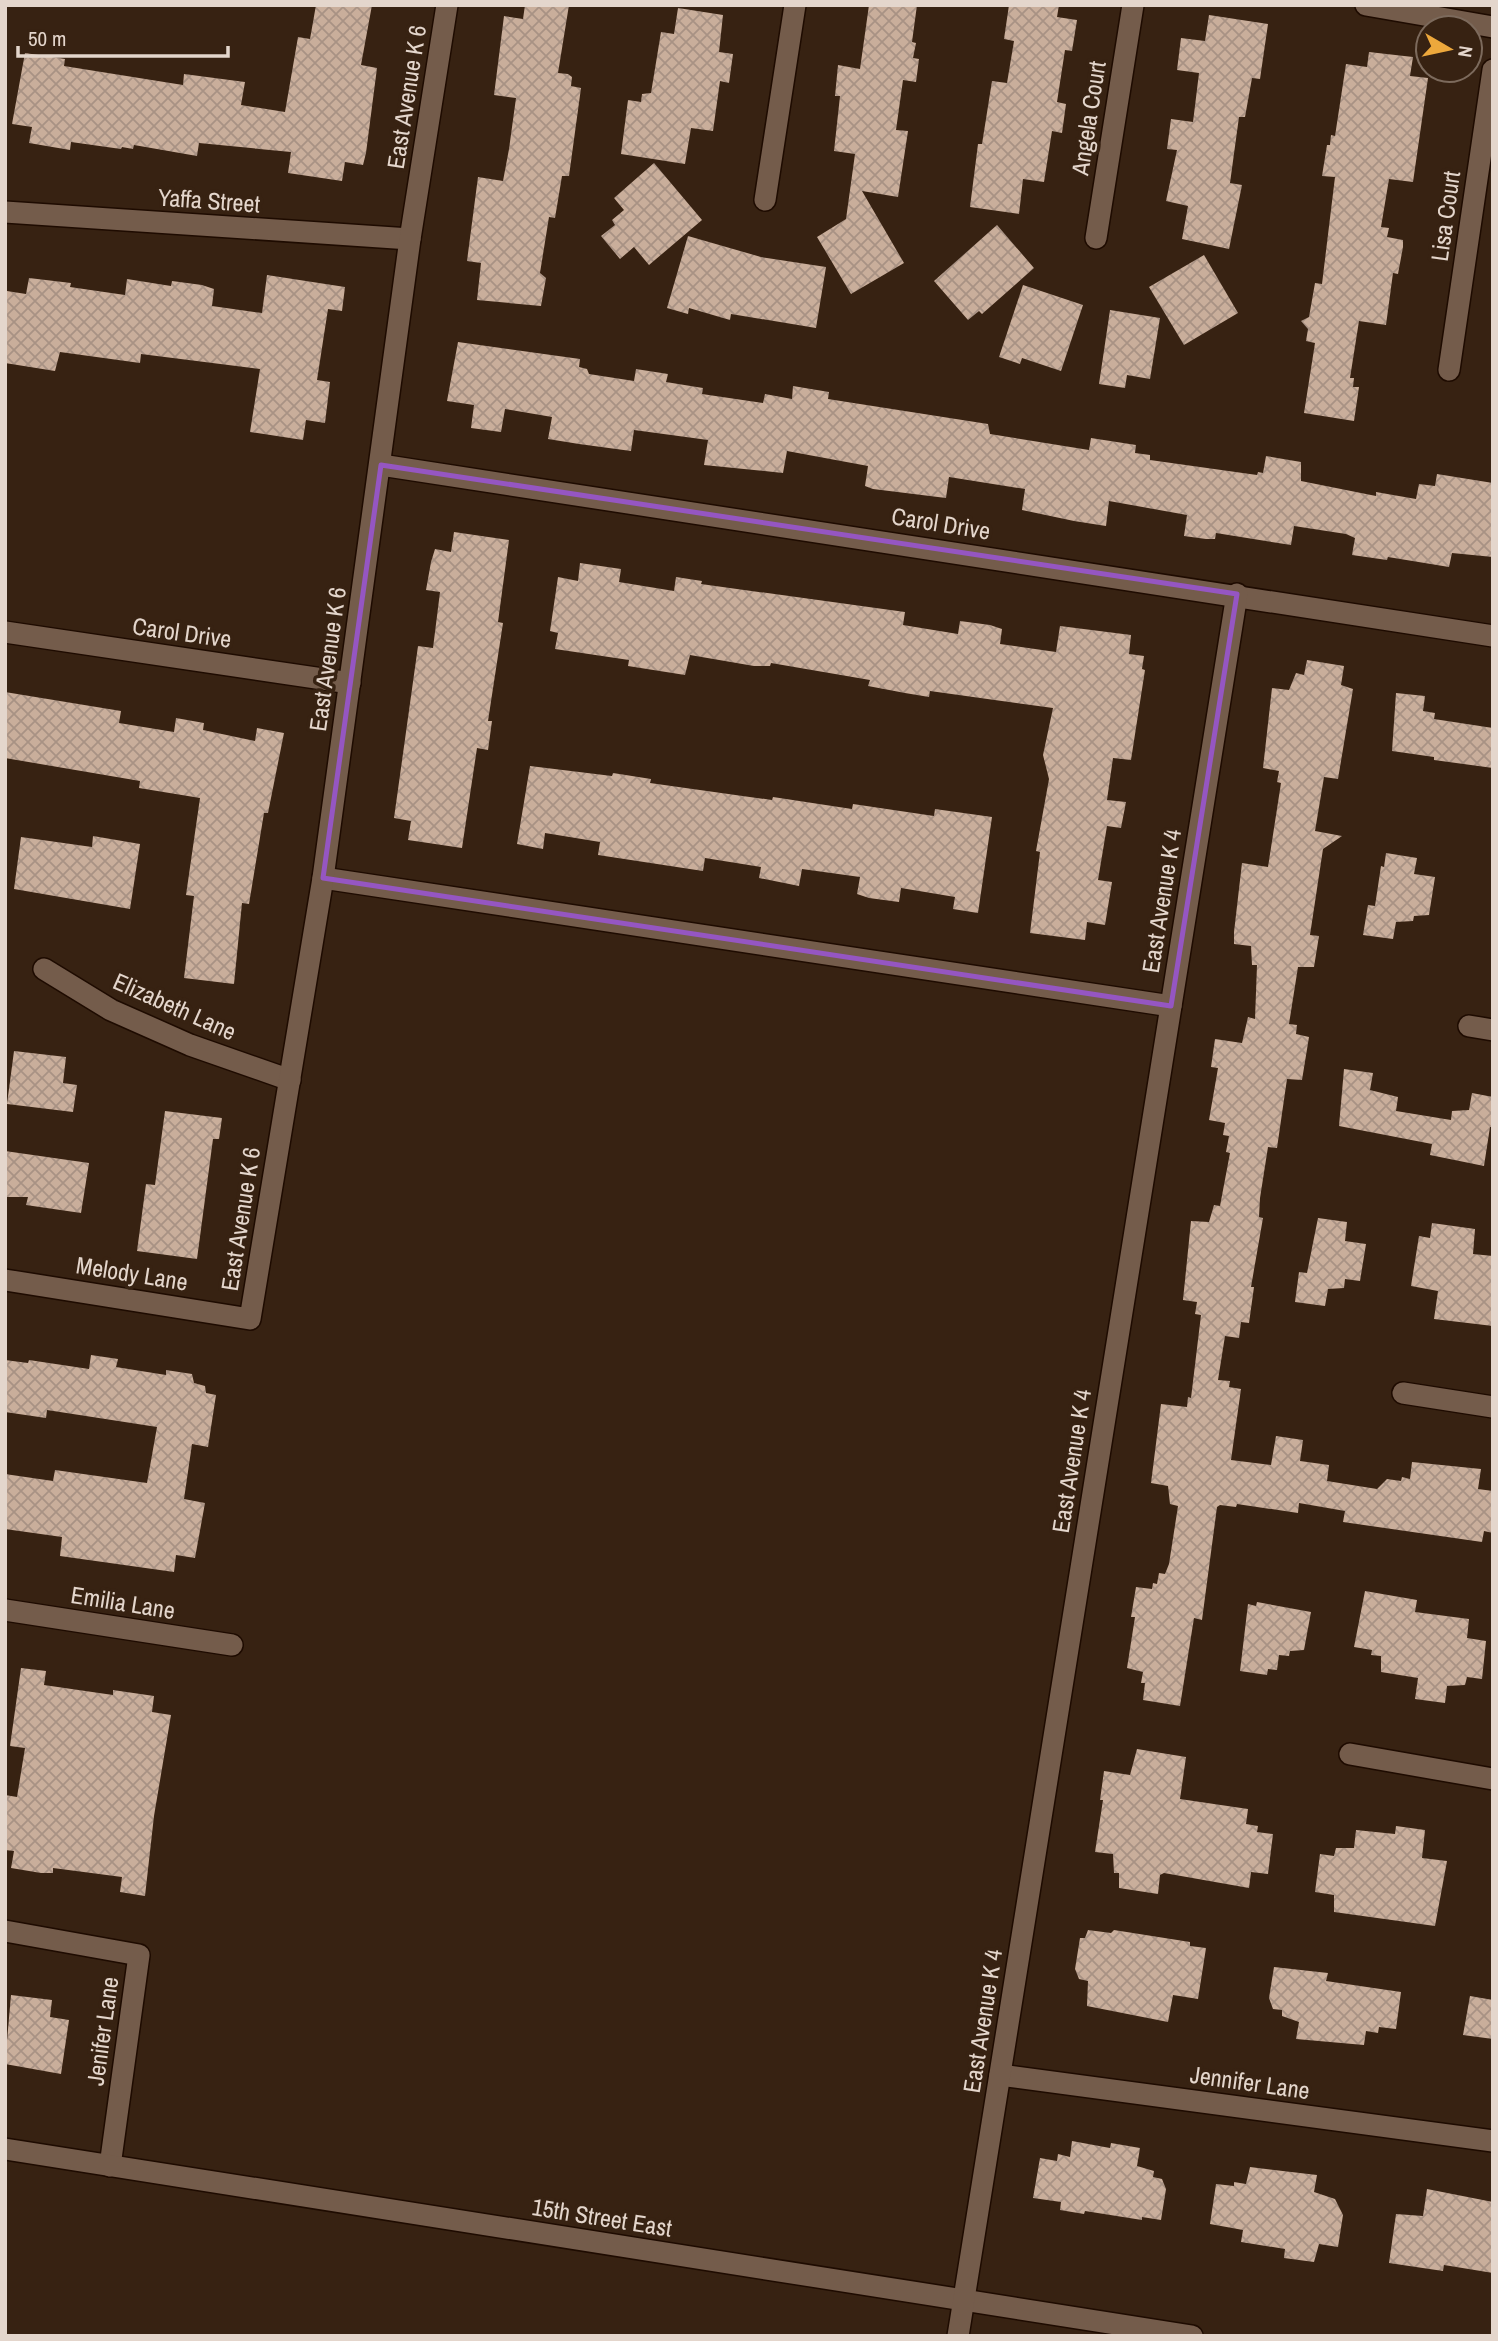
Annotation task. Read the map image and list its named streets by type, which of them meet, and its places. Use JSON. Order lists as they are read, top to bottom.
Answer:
{
  "streets": {
    "street": [
      "East Avenue K 6",
      "Angela Court",
      "Yaffa Street",
      "Lisa Court",
      "Carol Drive",
      "East Avenue K 4",
      "Elizabeth Lane",
      "Melody Lane",
      "Emilia Lane",
      "Jenifer Lane",
      "Jennifer Lane",
      "15th Street East"
    ]
  },
  "crossings": [
    ["East Avenue K 6", "Yaffa Street"],
    ["East Avenue K 6", "Carol Drive"],
    ["East Avenue K 6", "Elizabeth Lane"],
    ["East Avenue K 6", "Melody Lane"],
    ["Carol Drive", "East Avenue K 4"],
    ["East Avenue K 4", "Jennifer Lane"],
    ["East Avenue K 4", "15th Street East"],
    ["Jenifer Lane", "15th Street East"]
  ],
  "scale_bar": "50 m",
  "north": "right"
}
